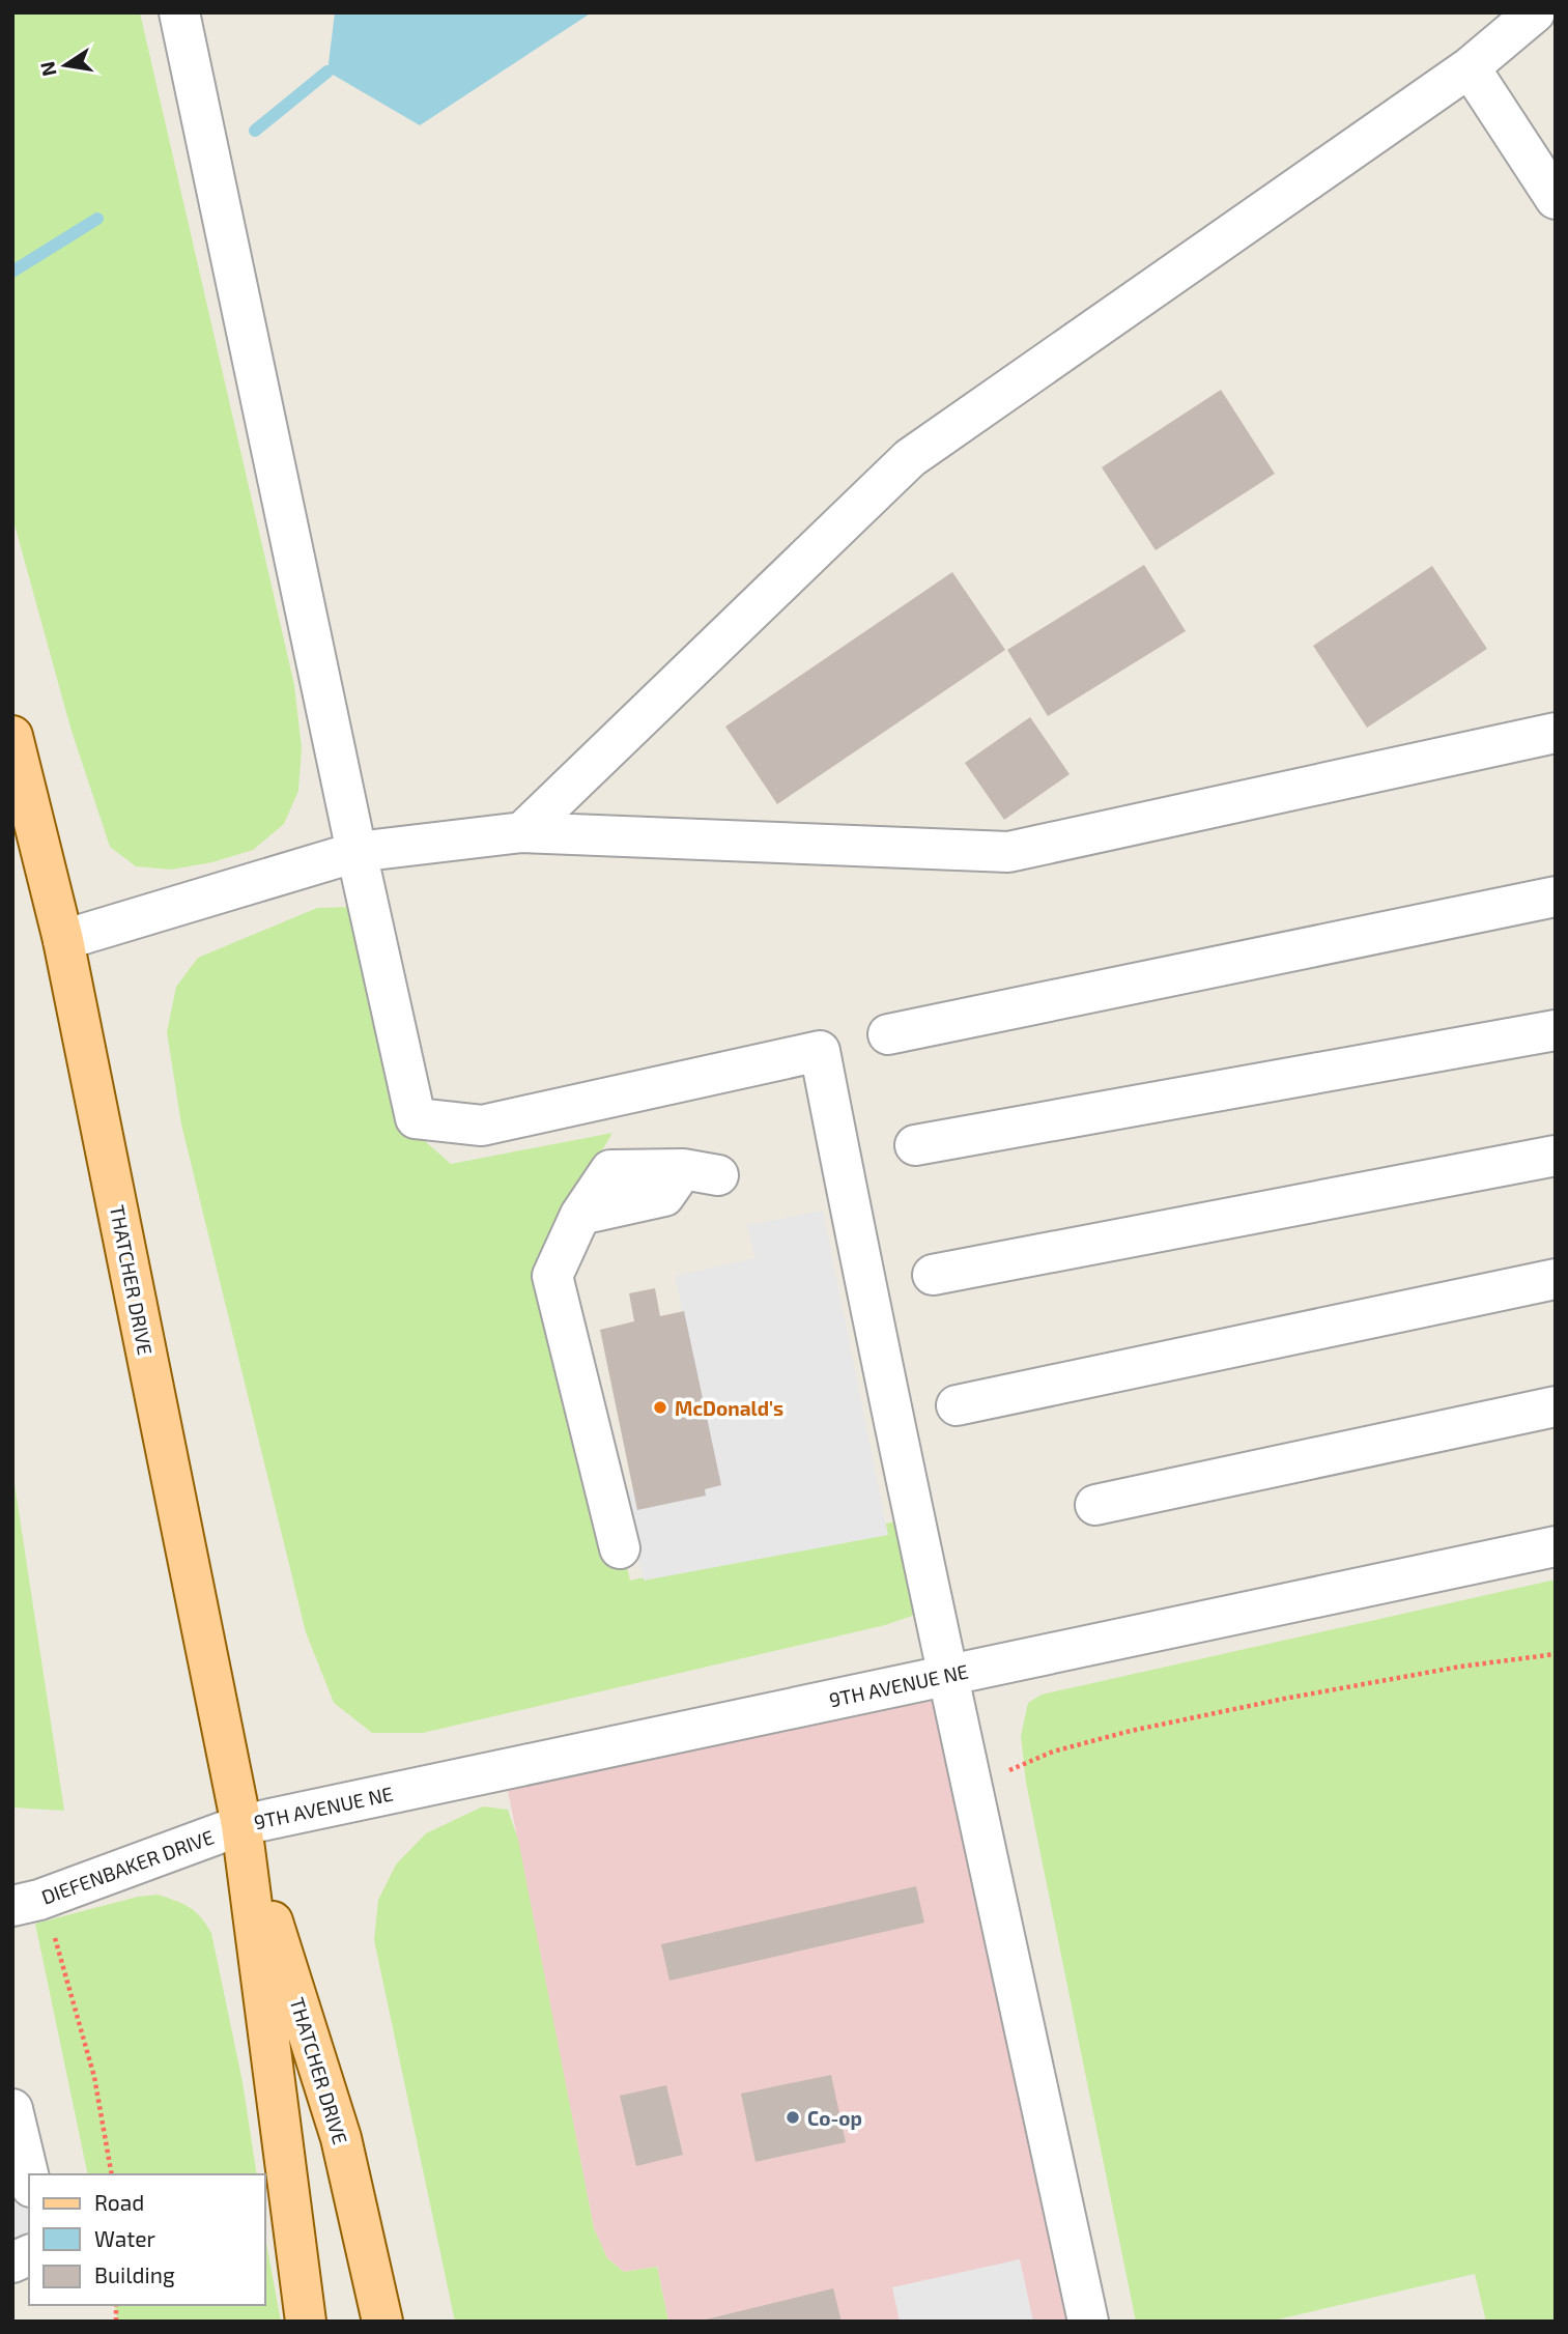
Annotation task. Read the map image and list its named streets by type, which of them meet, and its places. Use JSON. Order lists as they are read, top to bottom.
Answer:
{
  "streets": {
    "main road": ["THATCHER DRIVE"],
    "street": ["9TH AVENUE NE", "DIEFENBAKER DRIVE"]
  },
  "crossings": [
    ["THATCHER DRIVE", "9TH AVENUE NE"],
    ["THATCHER DRIVE", "DIEFENBAKER DRIVE"],
    ["9TH AVENUE NE", "DIEFENBAKER DRIVE"]
  ],
  "places": ["McDonald's", "Co-op"],
  "legend": ["Road", "Water", "Building"],
  "north": "left"
}
